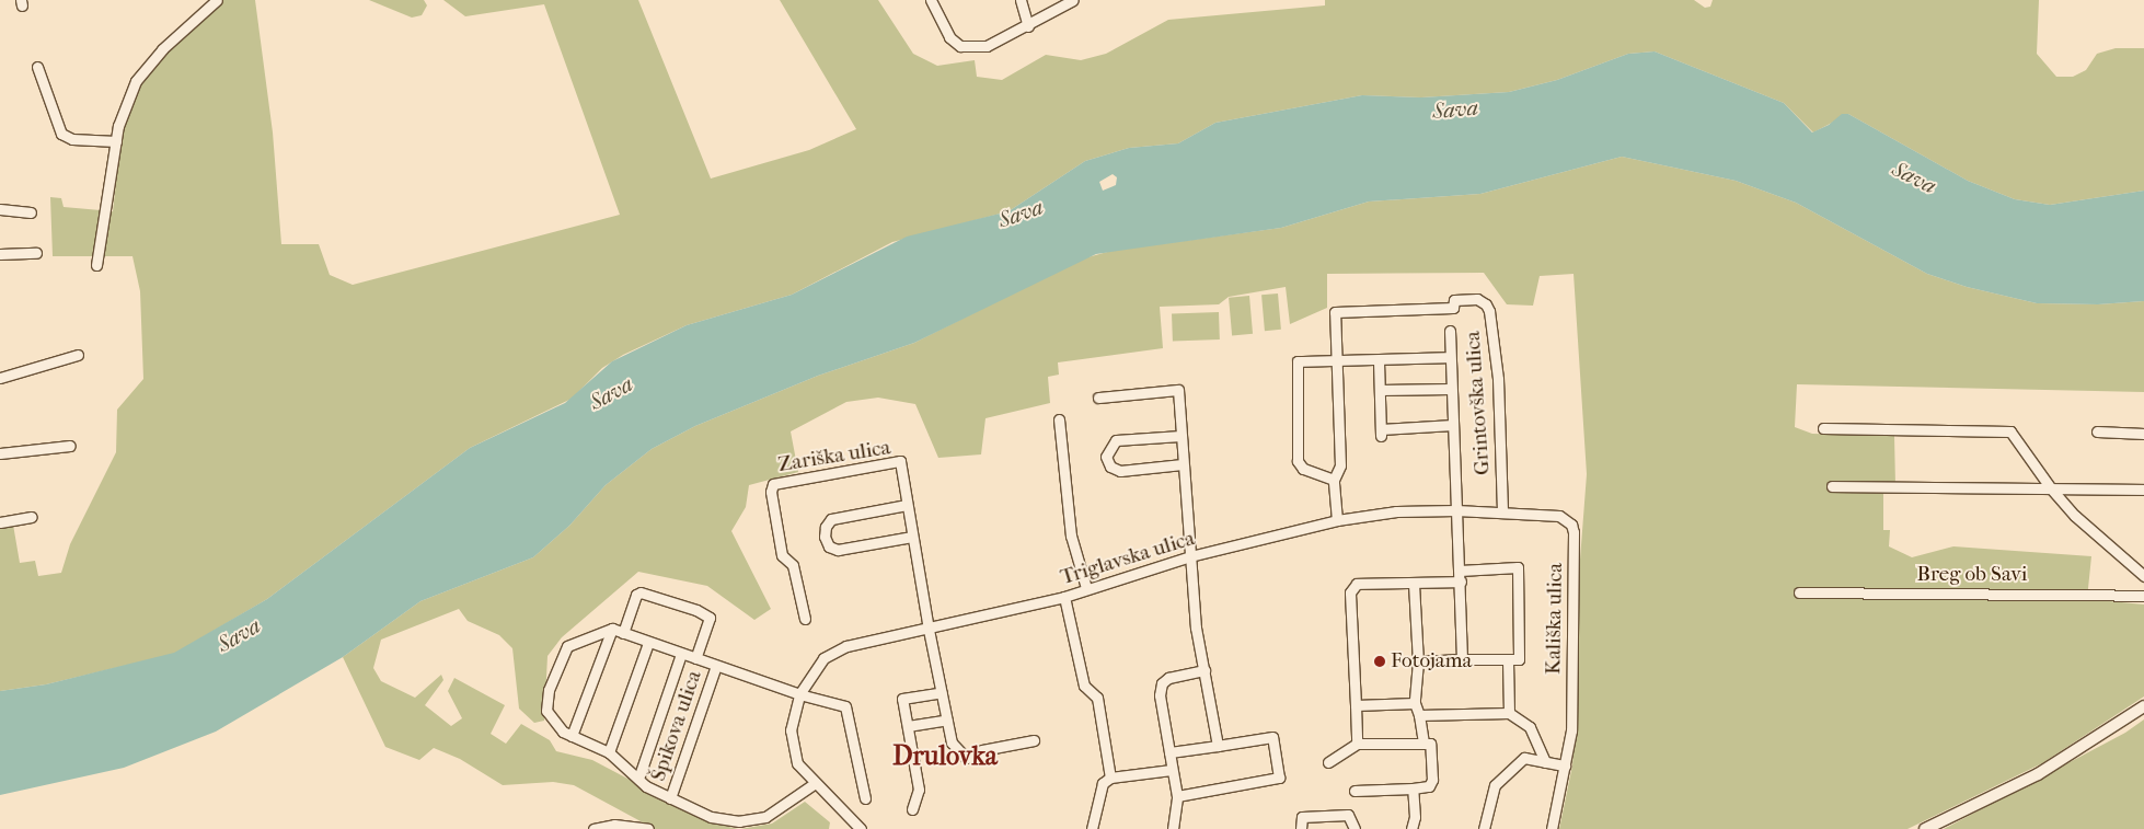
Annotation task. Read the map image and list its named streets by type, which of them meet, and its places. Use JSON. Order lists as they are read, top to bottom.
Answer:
{
  "streets": {
    "street": [
      "Grintovška ulica",
      "Zariška ulica",
      "Triglavska ulica",
      "Breg ob Savi",
      "Kališka ulica",
      "Špikova ulica"
    ]
  },
  "crossings": [
    ["Grintovška ulica", "Triglavska ulica"],
    ["Grintovška ulica", "Kališka ulica"],
    ["Zariška ulica", "Triglavska ulica"],
    ["Triglavska ulica", "Kališka ulica"],
    ["Triglavska ulica", "Špikova ulica"]
  ],
  "districts": ["Drulovka"],
  "water": ["Sava"],
  "places": ["Fotojama"]
}
